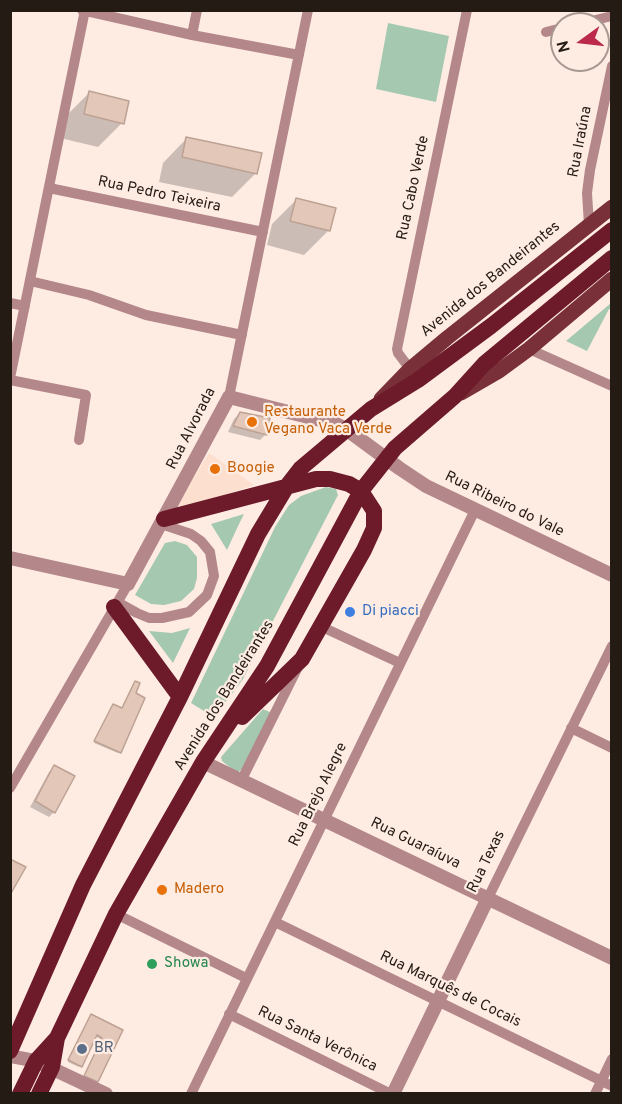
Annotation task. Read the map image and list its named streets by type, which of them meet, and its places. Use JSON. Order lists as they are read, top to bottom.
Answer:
{
  "streets": {
    "highway": ["Avenida dos Bandeirantes"],
    "street": [
      "Rua Iraúna",
      "Rua Cabo Verde",
      "Rua Pedro Teixeira",
      "Rua Alvorada",
      "Rua Ribeiro do Vale",
      "Rua Brejo Alegre",
      "Rua Guaraíuva",
      "Rua Texas",
      "Rua Marquês de Cocais",
      "Rua Santa Verônica"
    ]
  },
  "crossings": [
    ["Rua Iraúna", "Avenida dos Bandeirantes"],
    ["Rua Cabo Verde", "Avenida dos Bandeirantes"],
    ["Rua Pedro Teixeira", "Rua Alvorada"],
    ["Avenida dos Bandeirantes", "Rua Ribeiro do Vale"],
    ["Avenida dos Bandeirantes", "Rua Guaraíuva"],
    ["Rua Ribeiro do Vale", "Rua Brejo Alegre"],
    ["Rua Brejo Alegre", "Rua Guaraíuva"],
    ["Rua Brejo Alegre", "Rua Marquês de Cocais"],
    ["Rua Brejo Alegre", "Rua Santa Verônica"],
    ["Rua Guaraíuva", "Rua Texas"],
    ["Rua Texas", "Rua Marquês de Cocais"],
    ["Rua Texas", "Rua Santa Verônica"]
  ],
  "places": [
    "Restaurante Vegano Vaca Verde",
    "Boogie",
    "Di piacci",
    "Madero",
    "Showa",
    "BR"
  ],
  "north": "left"
}
